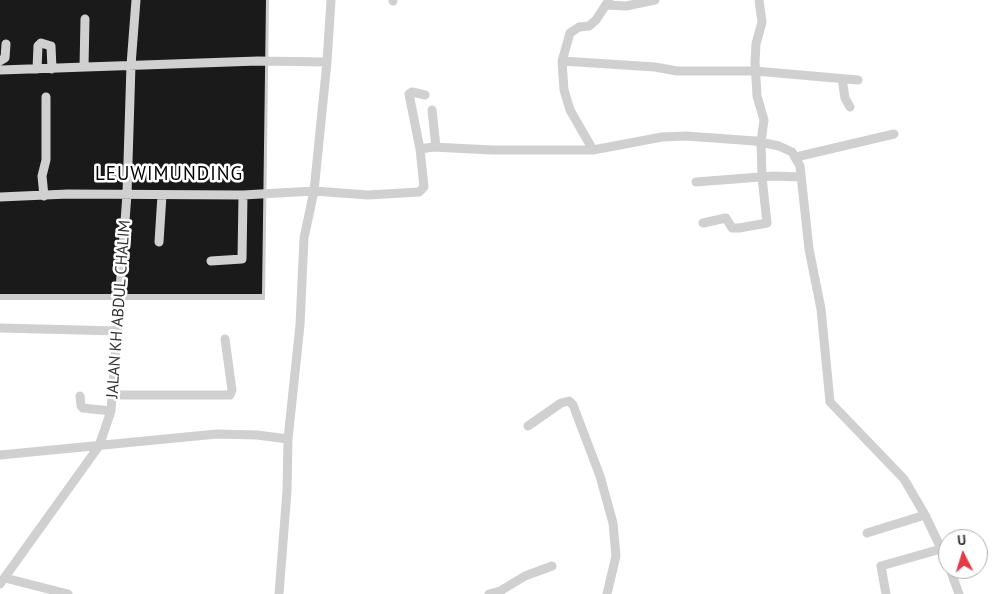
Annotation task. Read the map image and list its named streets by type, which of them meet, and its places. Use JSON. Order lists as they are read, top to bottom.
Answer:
{
  "streets": {
    "street": ["JALAN KH ABDUL CHALIM"]
  },
  "districts": ["LEUWIMUNDING"],
  "north": "top"
}
